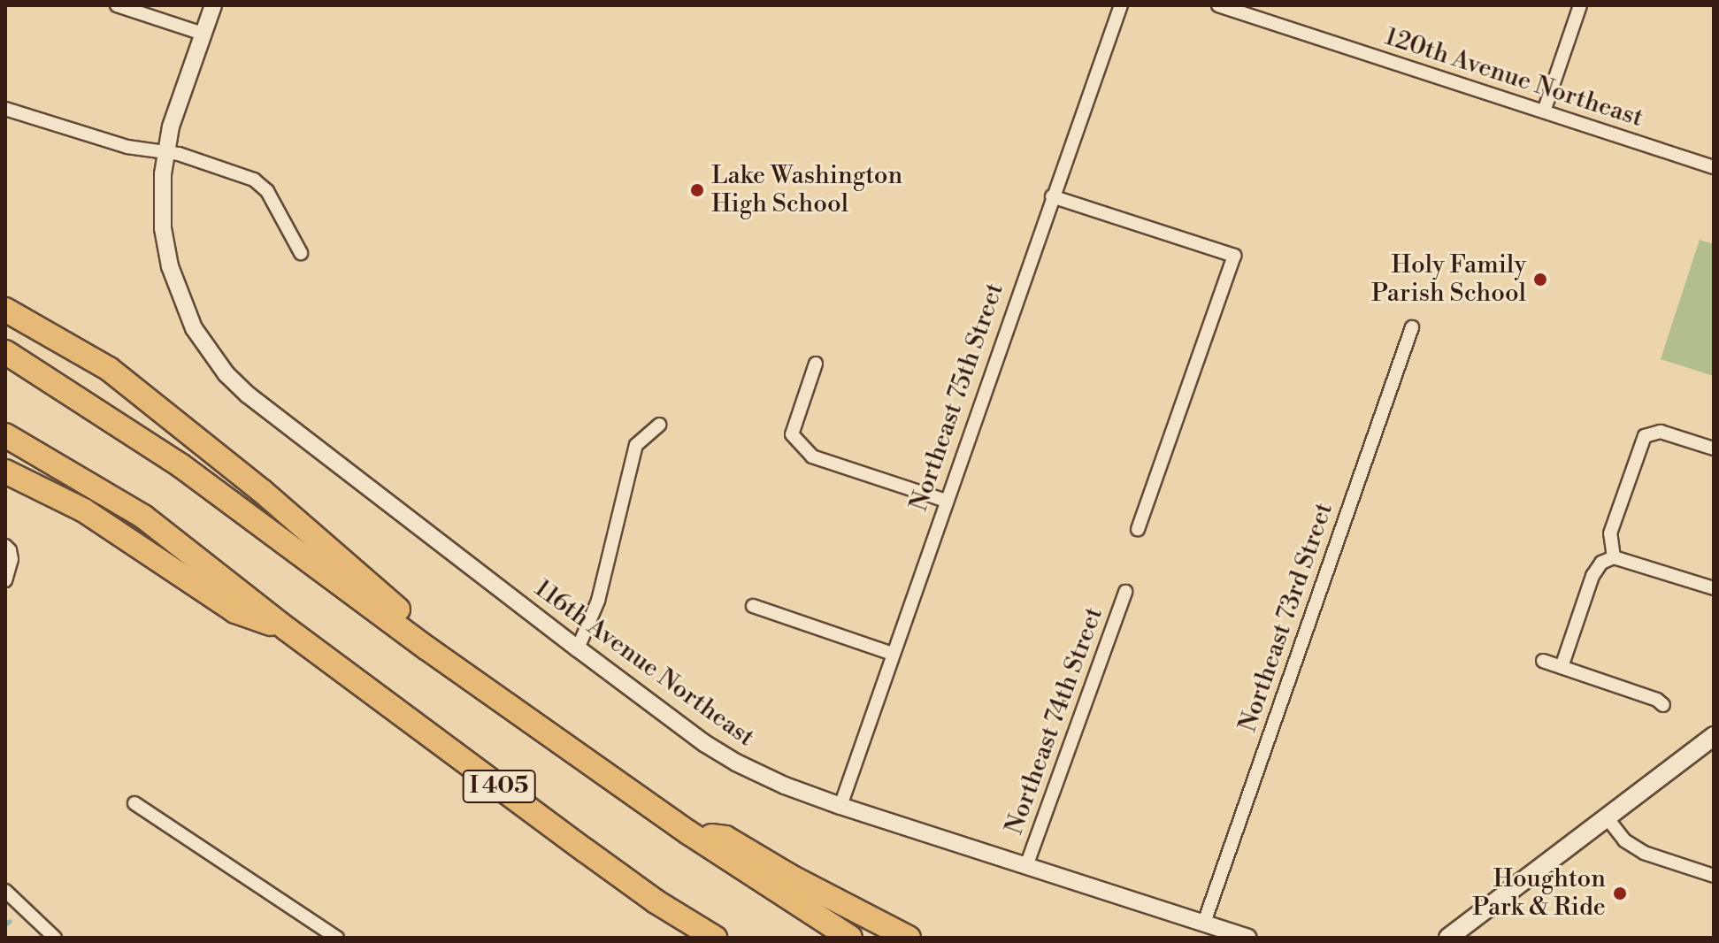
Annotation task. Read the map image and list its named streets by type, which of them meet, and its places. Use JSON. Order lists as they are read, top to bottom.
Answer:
{
  "streets": {
    "highway": ["I 405"],
    "street": [
      "120th Avenue Northeast",
      "Northeast 75th Street",
      "Northeast 73rd Street",
      "116th Avenue Northeast",
      "Northeast 74th Street"
    ]
  },
  "crossings": [
    ["Northeast 75th Street", "116th Avenue Northeast"],
    ["Northeast 73rd Street", "116th Avenue Northeast"],
    ["116th Avenue Northeast", "Northeast 74th Street"]
  ],
  "places": ["Lake Washington High School", "Holy Family Parish School", "Houghton Park & Ride"]
}
